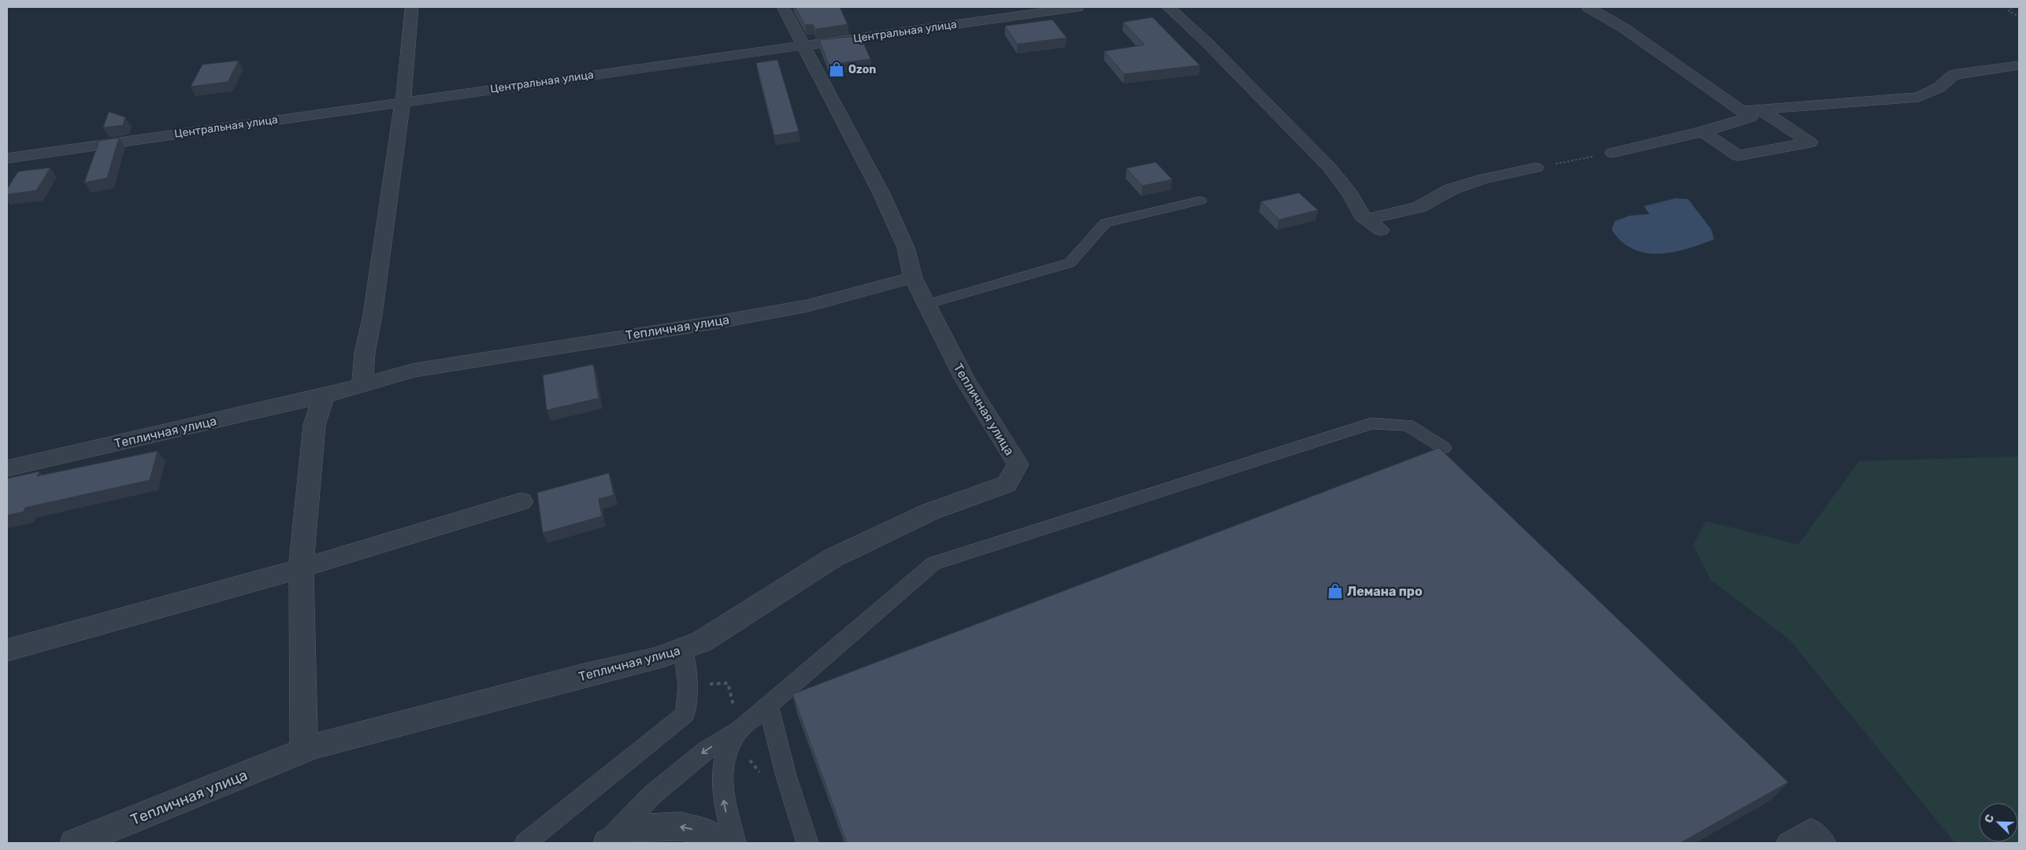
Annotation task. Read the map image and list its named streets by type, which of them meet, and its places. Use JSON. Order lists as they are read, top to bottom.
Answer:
{
  "streets": {
    "street": ["Центральная улица", "Тепличная улица"]
  },
  "places": {
    "shop": ["Ozon", "Лемана про"]
  },
  "north": "top left"
}
